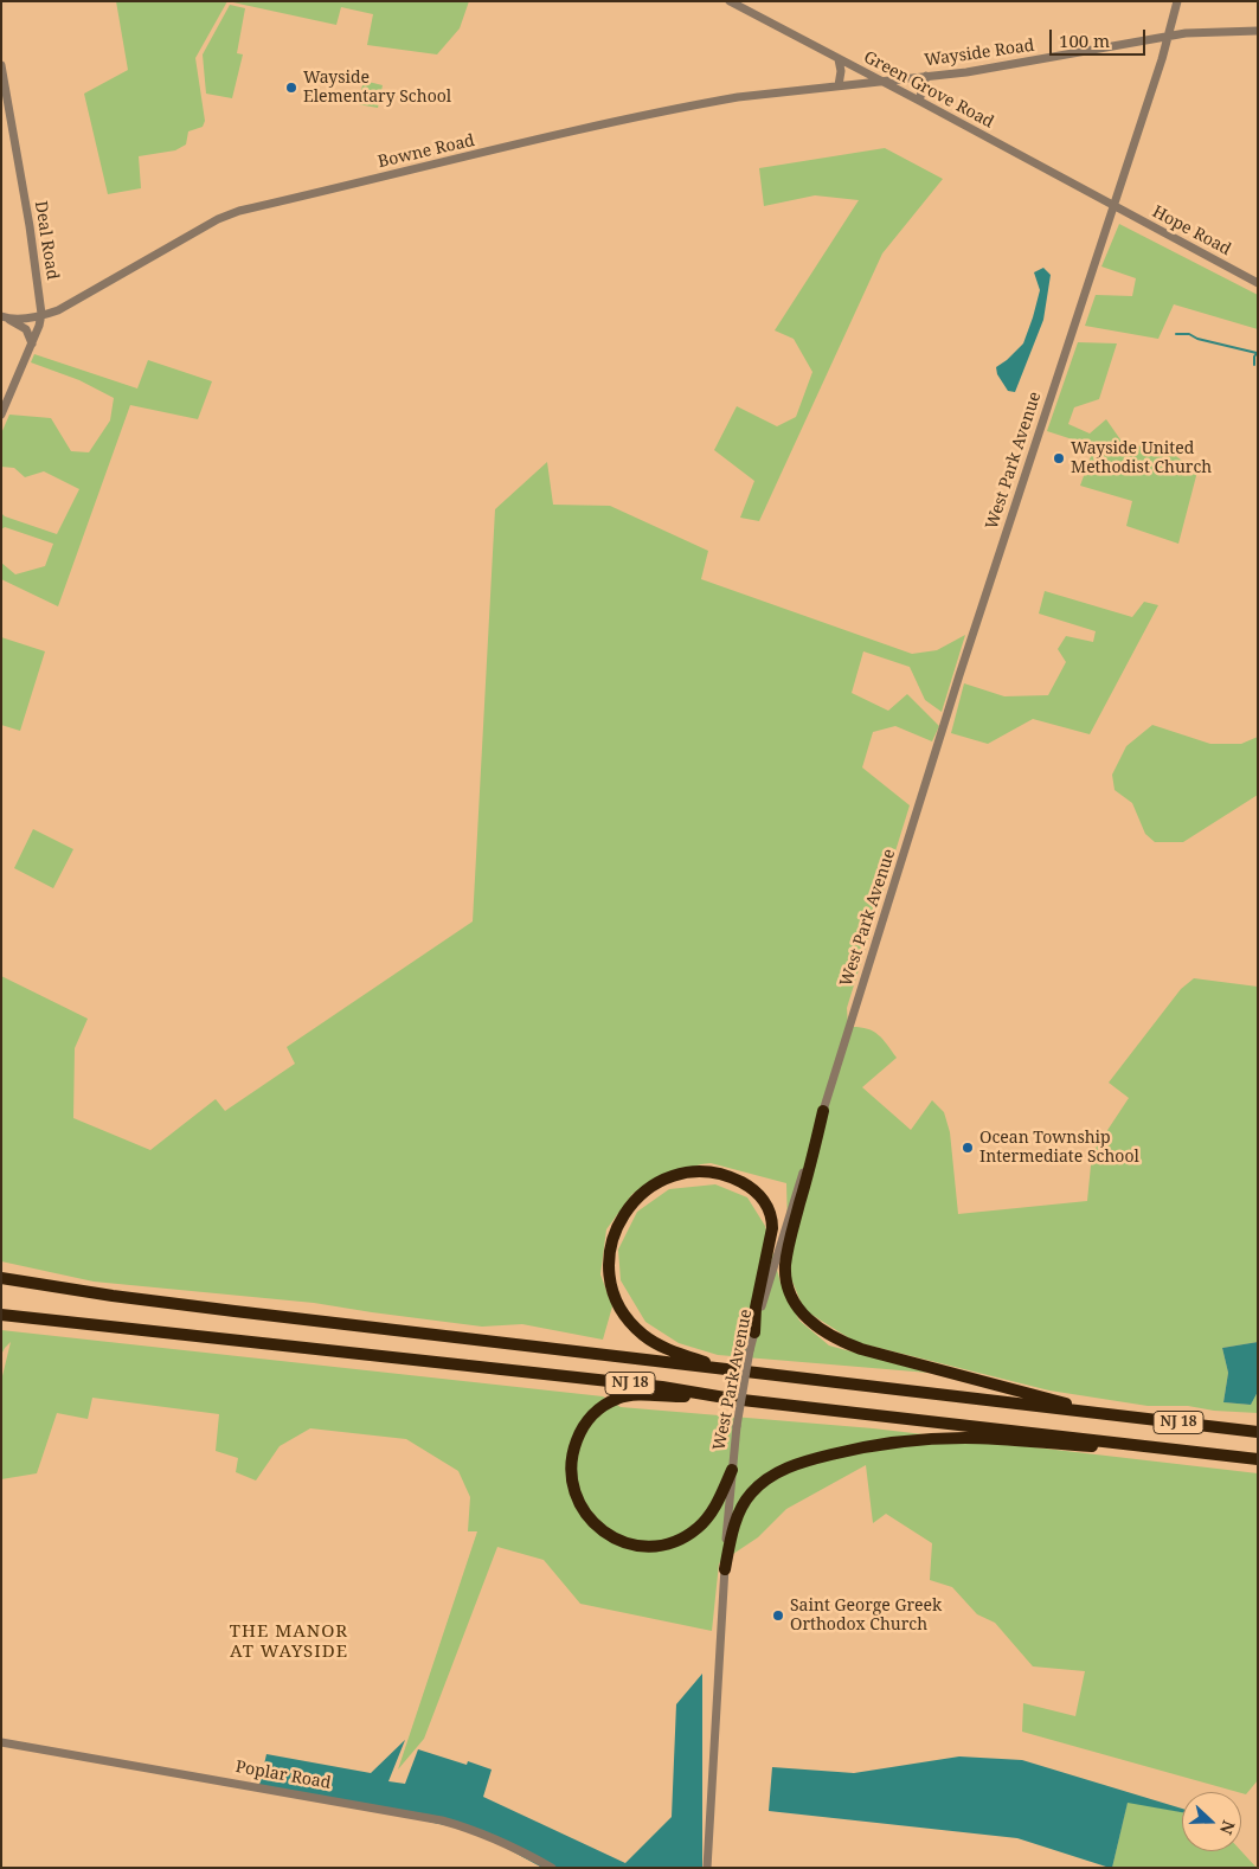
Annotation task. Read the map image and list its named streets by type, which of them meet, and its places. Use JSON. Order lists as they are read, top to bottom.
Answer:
{
  "streets": {
    "highway": ["NJ 18"],
    "street": [
      "Wayside Road",
      "Green Grove Road",
      "Bowne Road",
      "Hope Road",
      "Deal Road",
      "West Park Avenue",
      "Poplar Road"
    ]
  },
  "crossings": [
    ["Wayside Road", "Green Grove Road"],
    ["Wayside Road", "Bowne Road"],
    ["Wayside Road", "West Park Avenue"],
    ["Green Grove Road", "Bowne Road"],
    ["Green Grove Road", "Hope Road"],
    ["Green Grove Road", "West Park Avenue"],
    ["Bowne Road", "Deal Road"],
    ["Hope Road", "West Park Avenue"]
  ],
  "districts": ["THE MANOR AT WAYSIDE"],
  "places": [
    "Wayside Elementary School",
    "Wayside United Methodist Church",
    "Ocean Township Intermediate School",
    "Saint George Greek Orthodox Church"
  ],
  "scale_bar": "100 m",
  "north": "right"
}
